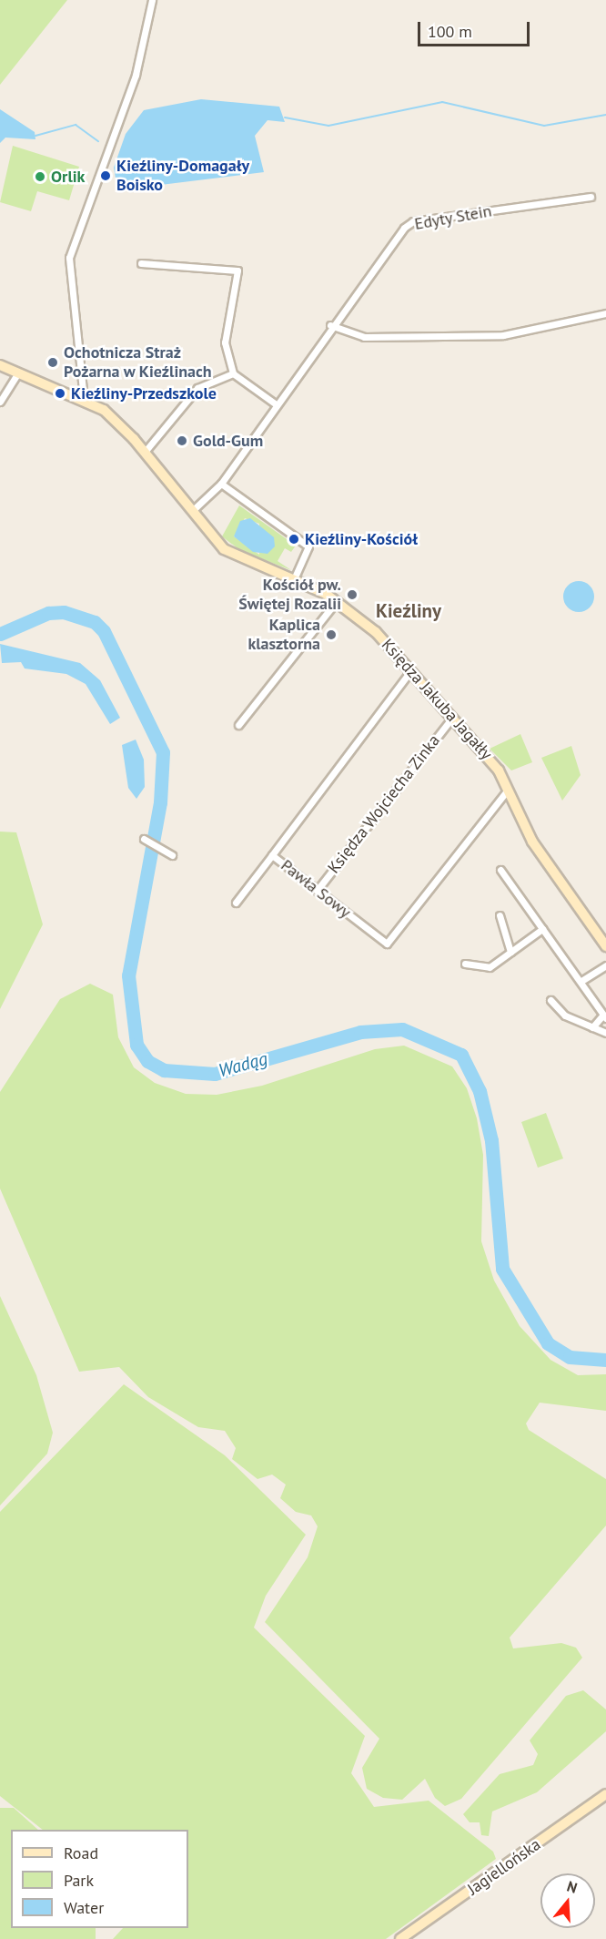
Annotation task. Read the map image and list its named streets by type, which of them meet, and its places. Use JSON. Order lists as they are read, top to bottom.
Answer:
{
  "streets": {
    "street": [
      "Edyty Stein",
      "Księdza Jakuba Jagałły",
      "Księdza Wojciecha Zinka",
      "Pawła Sowy",
      "Jagiellońska"
    ]
  },
  "crossings": [
    ["Edyty Stein", "Księdza Jakuba Jagałły"],
    ["Księdza Jakuba Jagałły", "Księdza Wojciecha Zinka"],
    ["Księdza Jakuba Jagałły", "Pawła Sowy"],
    ["Księdza Wojciecha Zinka", "Pawła Sowy"]
  ],
  "districts": ["Kieźliny"],
  "water": ["Wadąg"],
  "places": [
    "Kieźliny-Domagały Boisko",
    "Orlik",
    "Ochotnicza Straż Pożarna w Kieźlinach",
    "Kieźliny-Przedszkole",
    "Gold-Gum",
    "Kieźliny-Kościół",
    "Kościół pw. Świętej Rozalii",
    "Kaplica klasztorna"
  ],
  "legend": ["Road", "Park", "Water"],
  "scale_bar": "100 m",
  "north": "top"
}
